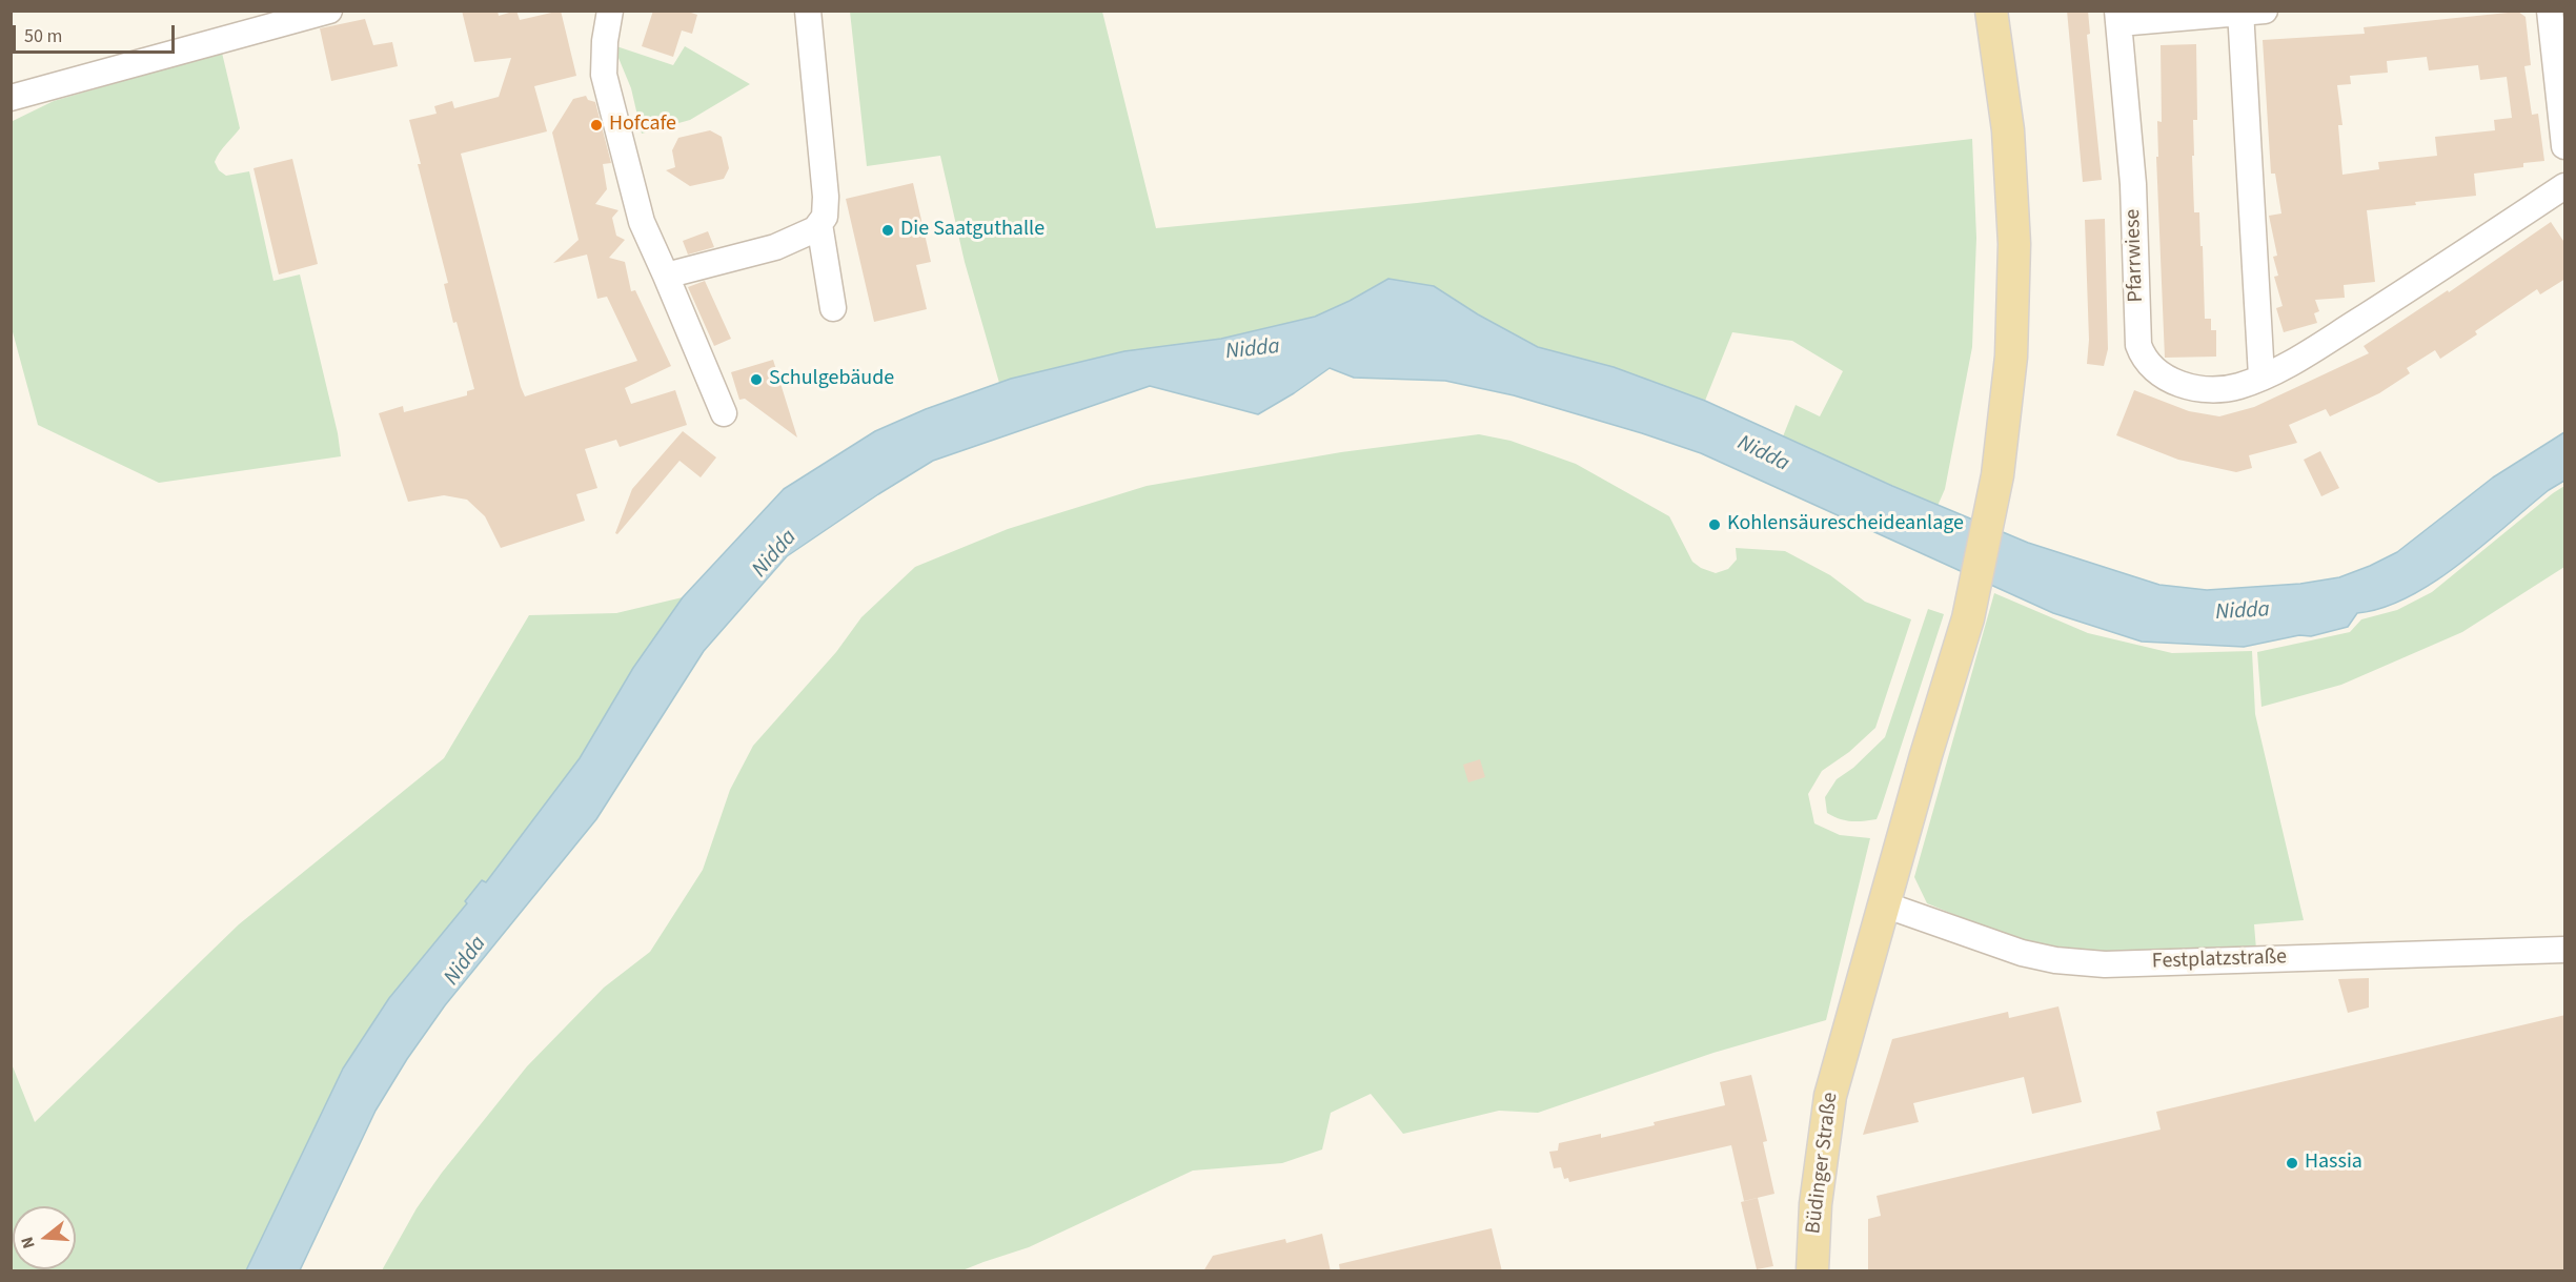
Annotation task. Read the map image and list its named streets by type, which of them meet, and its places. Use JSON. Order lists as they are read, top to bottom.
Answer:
{
  "streets": {
    "main road": ["Büdinger Straße"],
    "street": ["Pfarrwiese", "Festplatzstraße"]
  },
  "crossings": [
    ["Festplatzstraße", "Büdinger Straße"]
  ],
  "water": ["Nidda"],
  "places": [
    "Hofcafe",
    "Die Saatguthalle",
    "Schulgebäude",
    "Kohlensäurescheideanlage",
    "Hassia"
  ],
  "scale_bar": "50 m",
  "north": "left"
}
